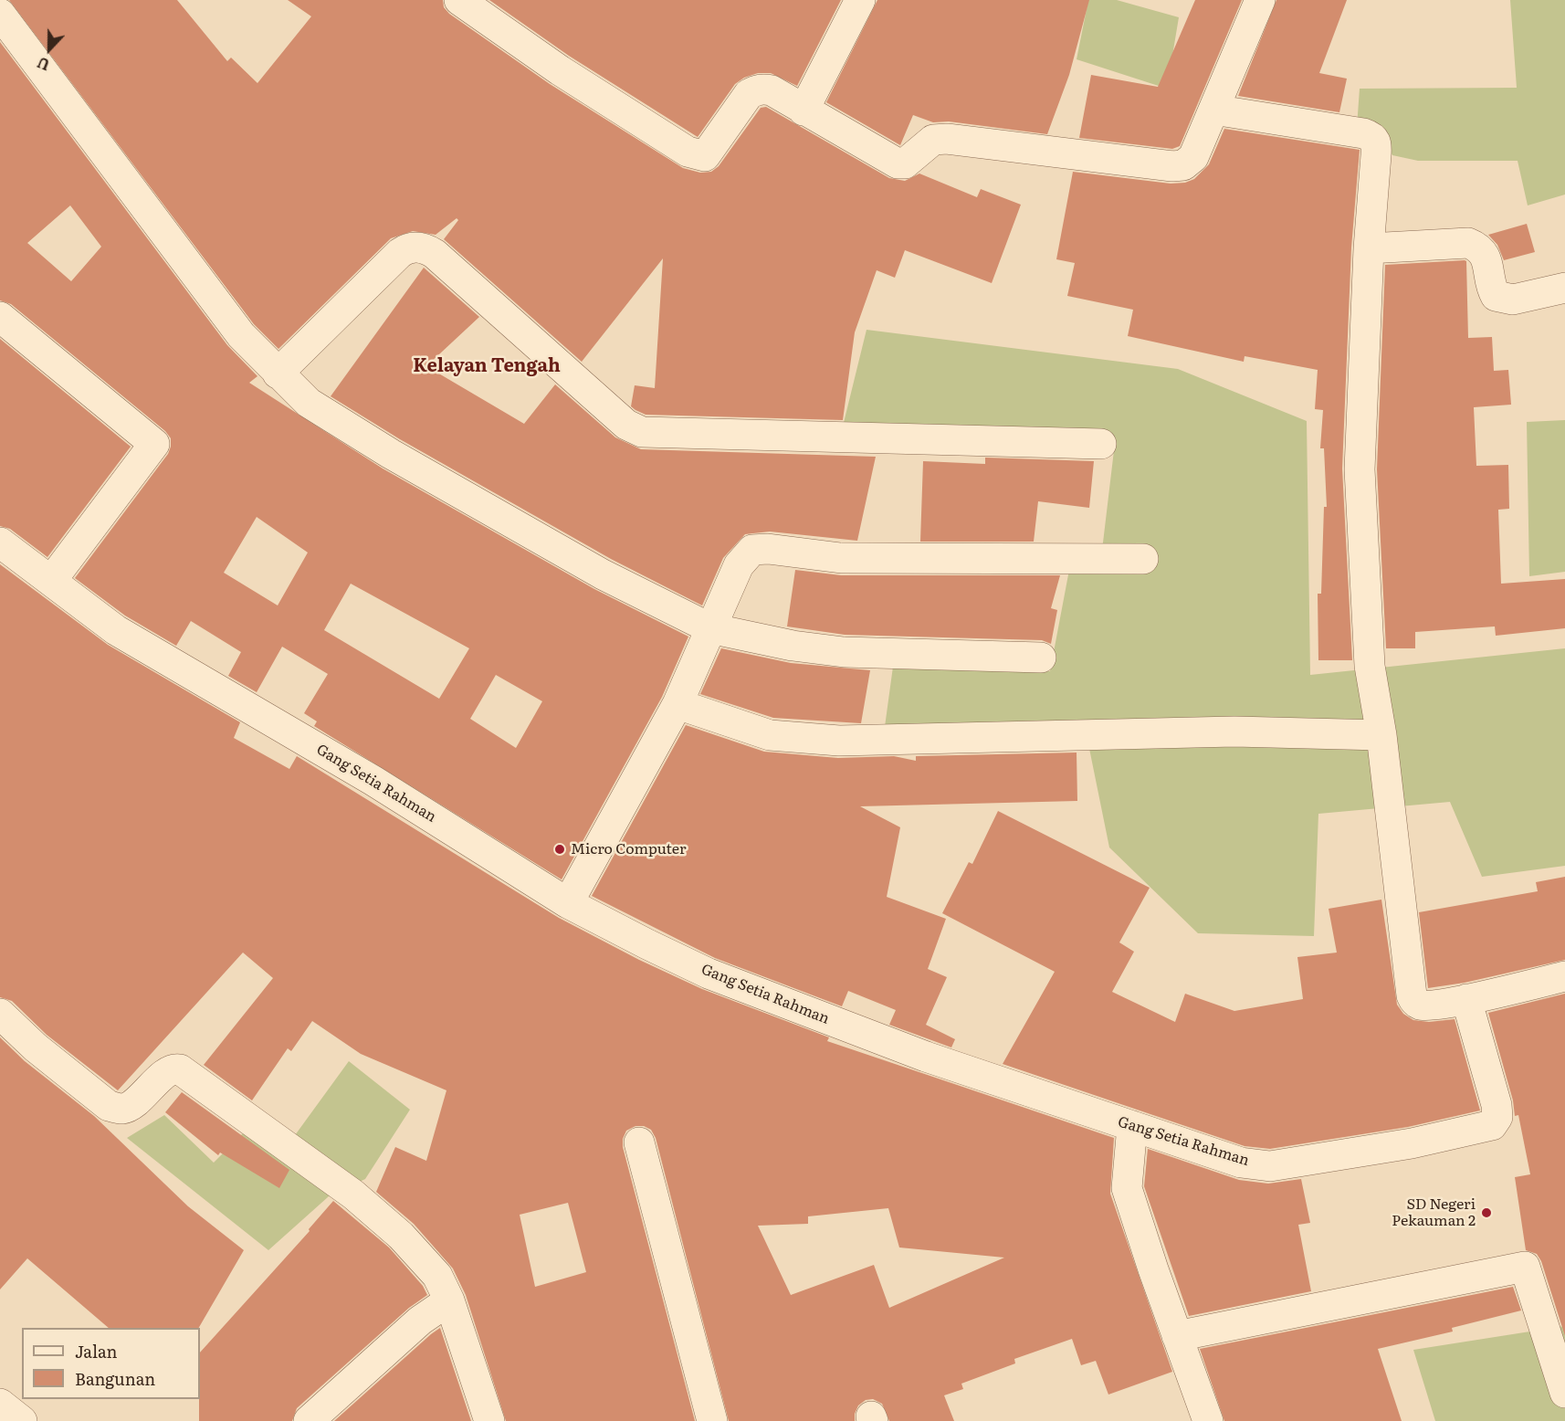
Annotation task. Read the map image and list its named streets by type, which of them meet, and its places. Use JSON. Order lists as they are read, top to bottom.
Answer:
{
  "streets": {
    "street": ["Gang Setia Rahman"]
  },
  "districts": ["Kelayan Tengah"],
  "places": ["Micro Computer", "SD Negeri Pekauman 2"],
  "legend": ["Jalan", "Bangunan"],
  "north": "bottom"
}
